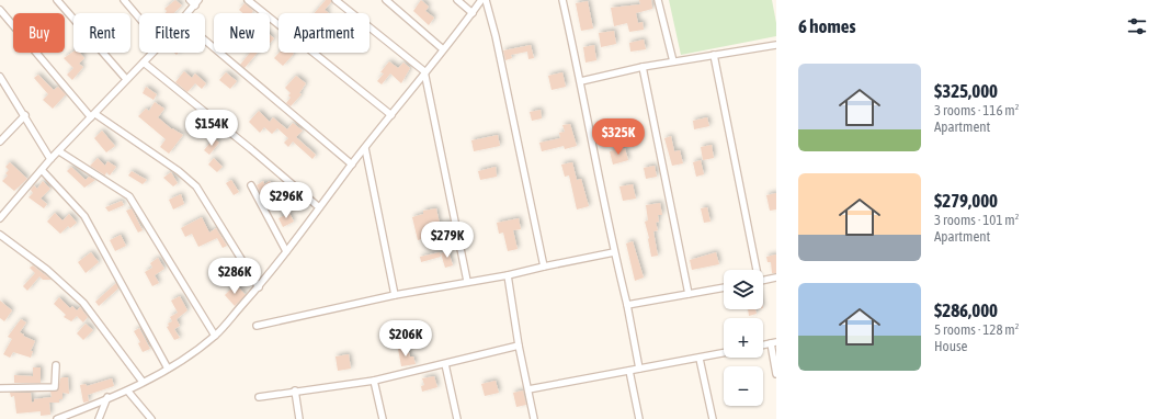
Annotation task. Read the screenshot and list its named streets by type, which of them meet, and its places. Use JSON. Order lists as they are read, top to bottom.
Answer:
{
  "page": {
    "heading": "6 homes",
    "chip": [
      "Buy",
      "Rent",
      "Filters",
      "New",
      "Apartment"
    ],
    "list": [
      {
        "name": "$325,000",
        "note": "3 rooms · 116 m² · Apartment"
      },
      {
        "name": "$279,000",
        "note": "3 rooms · 101 m² · Apartment"
      },
      {
        "name": "$286,000",
        "note": "5 rooms · 128 m² · House"
      }
    ],
    "price": [
      "$154K",
      "$325K",
      "$296K",
      "$279K",
      "$286K",
      "$206K"
    ],
    "map_buttons": ["+", "−"]
  }
}
